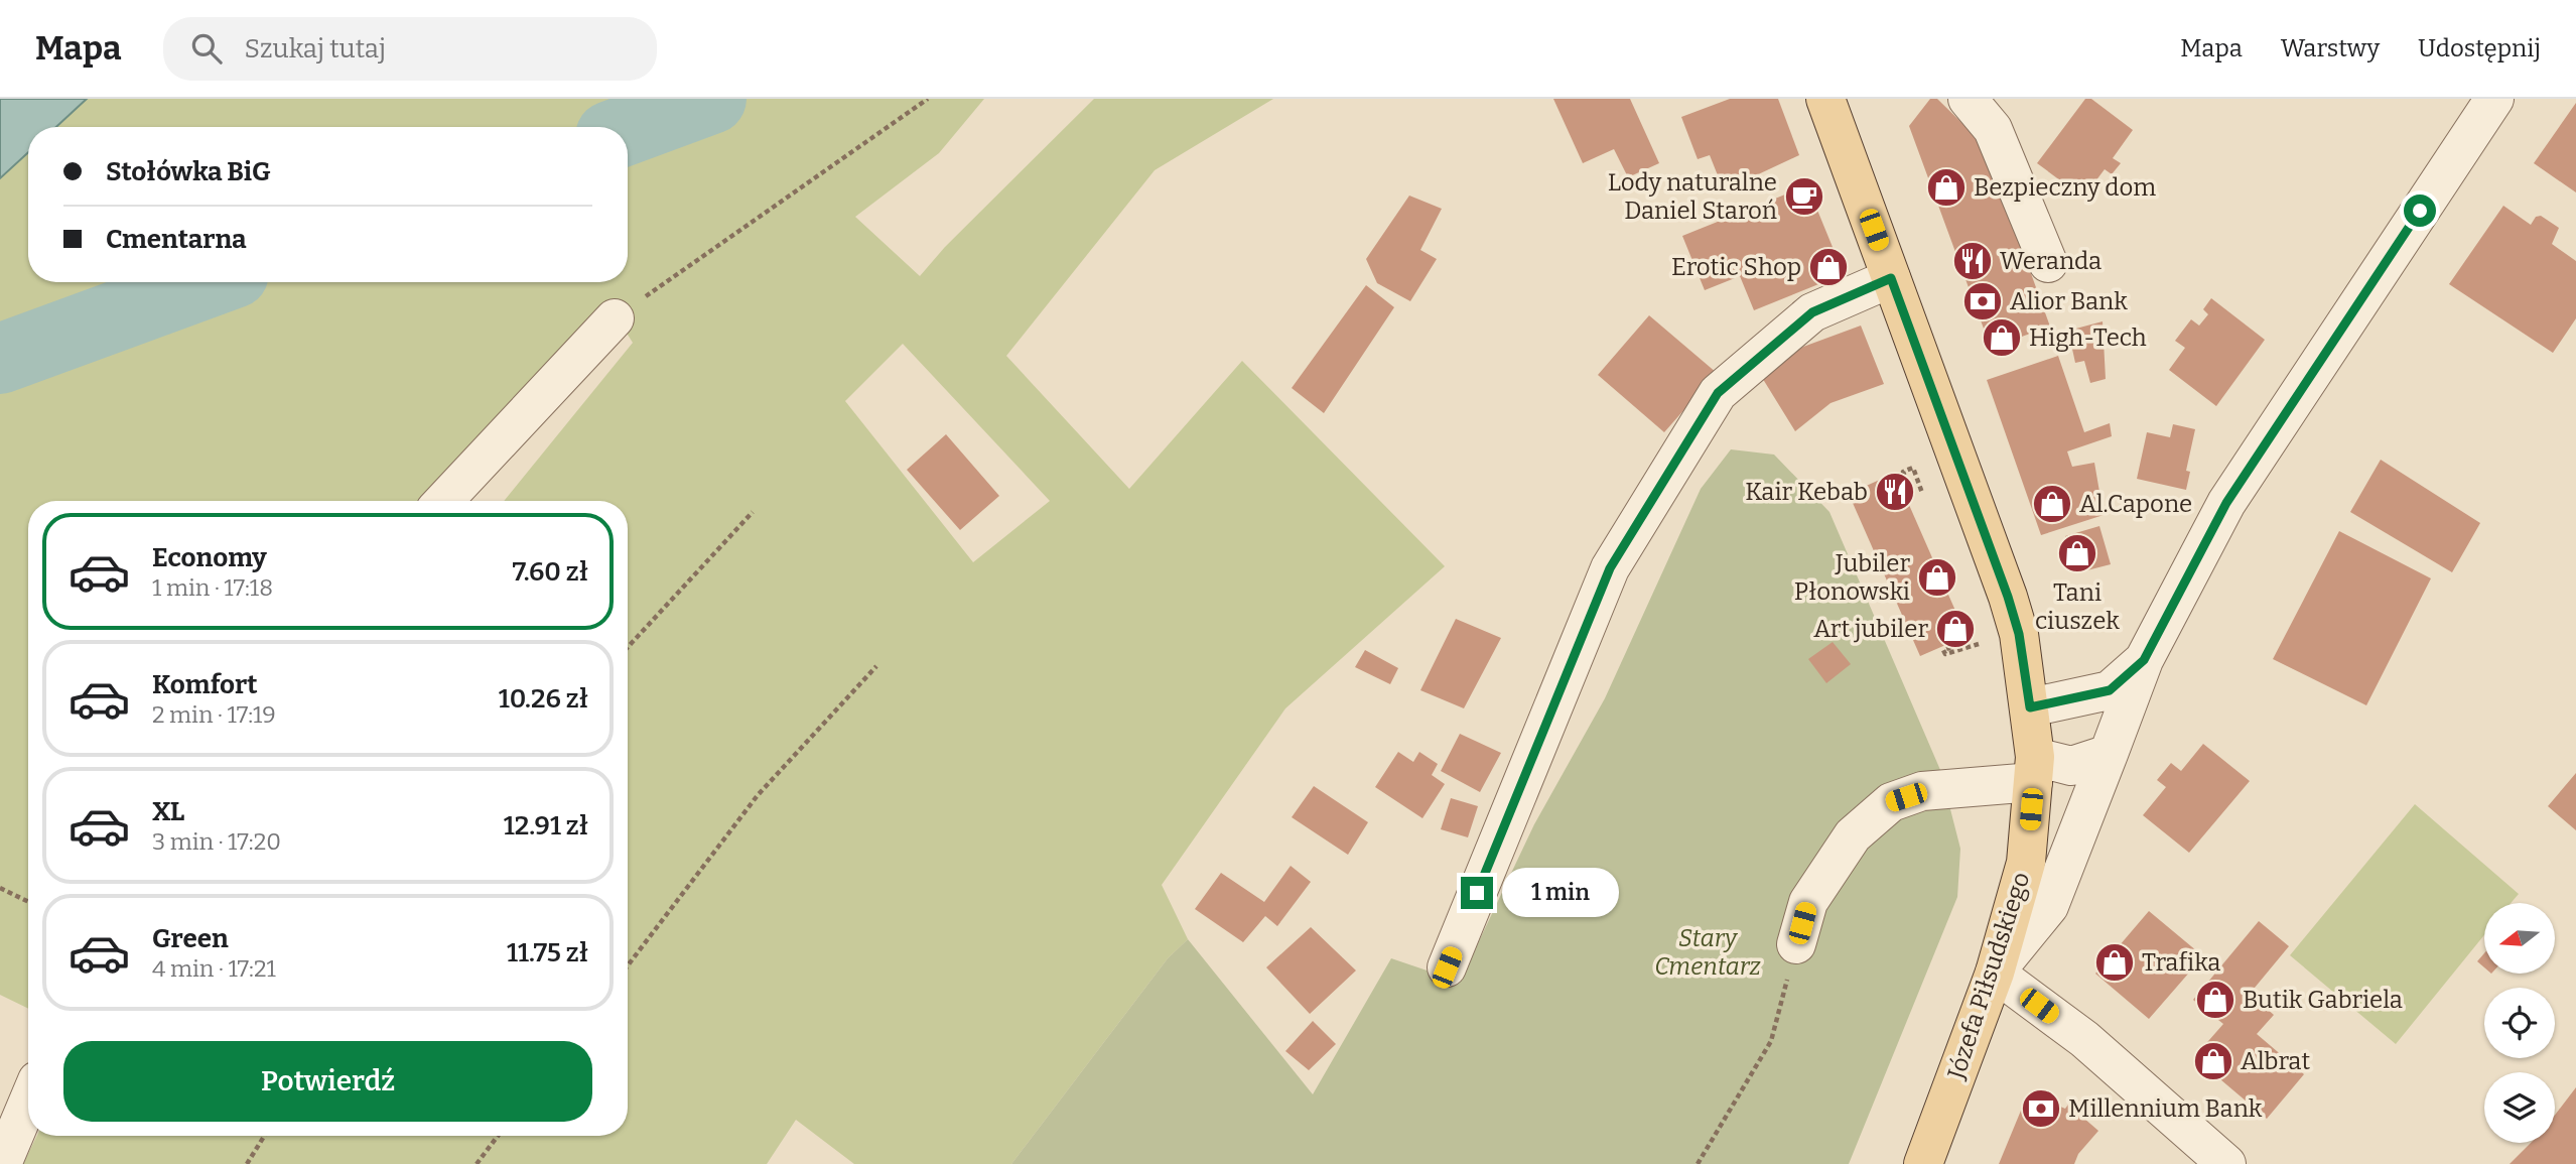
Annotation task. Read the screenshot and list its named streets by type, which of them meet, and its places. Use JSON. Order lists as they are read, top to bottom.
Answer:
{
  "streets": {
    "main road": ["Józefa Piłsudskiego"]
  },
  "parks": ["Stary Cmentarz"],
  "places": {
    "shop": [
      "Bezpieczny dom",
      "Erotic Shop",
      "High-Tech",
      "Al.Capone",
      "Tani ciuszek",
      "Jubiler Płonowski",
      "Art jubiler",
      "Trafika",
      "Butik Gabriela",
      "Albrat"
    ],
    "cafe": ["Lody naturalne Daniel Staroń"],
    "restaurant": ["Weranda", "Kair Kebab"],
    "bank": ["Alior Bank", "Millennium Bank"]
  },
  "north": "left",
  "page": {
    "header": "Mapa",
    "search": "Szukaj tutaj",
    "nav": ["Mapa", "Warstwy", "Udostępnij"],
    "banner": ["Stołówka BiG", "Cmentarna"],
    "list": [
      {
        "name": "Economy",
        "note": "1 min · 17:18",
        "value": "7.60 zł"
      },
      {
        "name": "Komfort",
        "note": "2 min · 17:19",
        "value": "10.26 zł"
      },
      {
        "name": "XL",
        "note": "3 min · 17:20",
        "value": "12.91 zł"
      },
      {
        "name": "Green",
        "note": "4 min · 17:21",
        "value": "11.75 zł"
      }
    ],
    "bubble": "1 min",
    "buttons": "Potwierdź"
  }
}
